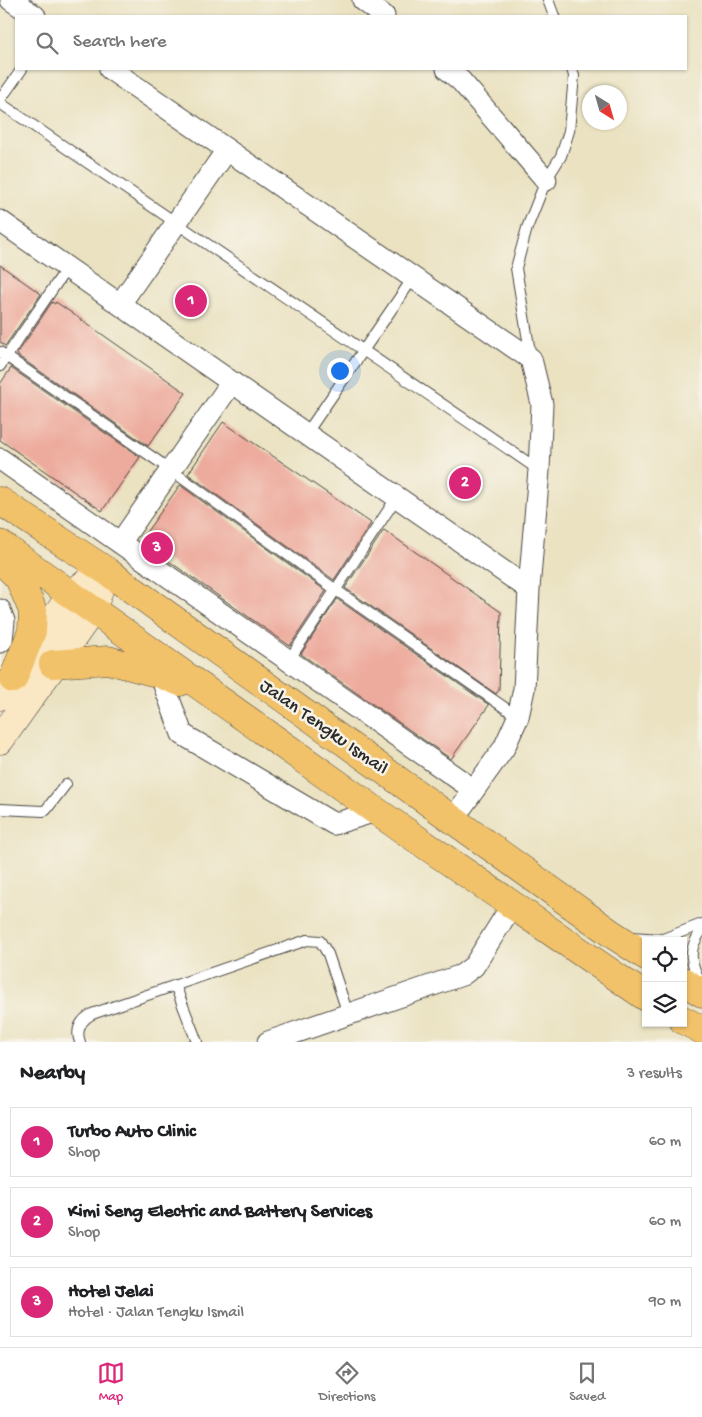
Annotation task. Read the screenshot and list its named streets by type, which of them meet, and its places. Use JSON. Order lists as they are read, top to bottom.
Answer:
{
  "streets": {
    "main road": ["Jalan Tengku Ismail"]
  },
  "north": "bottom right",
  "page": {
    "search": "Search here",
    "pins": ["1", "2", "3"],
    "heading": ["Nearby", "3 results"],
    "list": [
      {
        "mark": "1",
        "name": "Turbo Auto Clinic",
        "note": "Shop",
        "value": "60 m"
      },
      {
        "mark": "2",
        "name": "Kimi Seng Electric and Battery Services",
        "note": "Shop",
        "value": "60 m"
      },
      {
        "mark": "3",
        "name": "Hotel Jelai",
        "note": "Hotel · Jalan Tengku Ismail",
        "value": "90 m"
      }
    ],
    "nav": ["Map", "Directions", "Saved"]
  }
}
